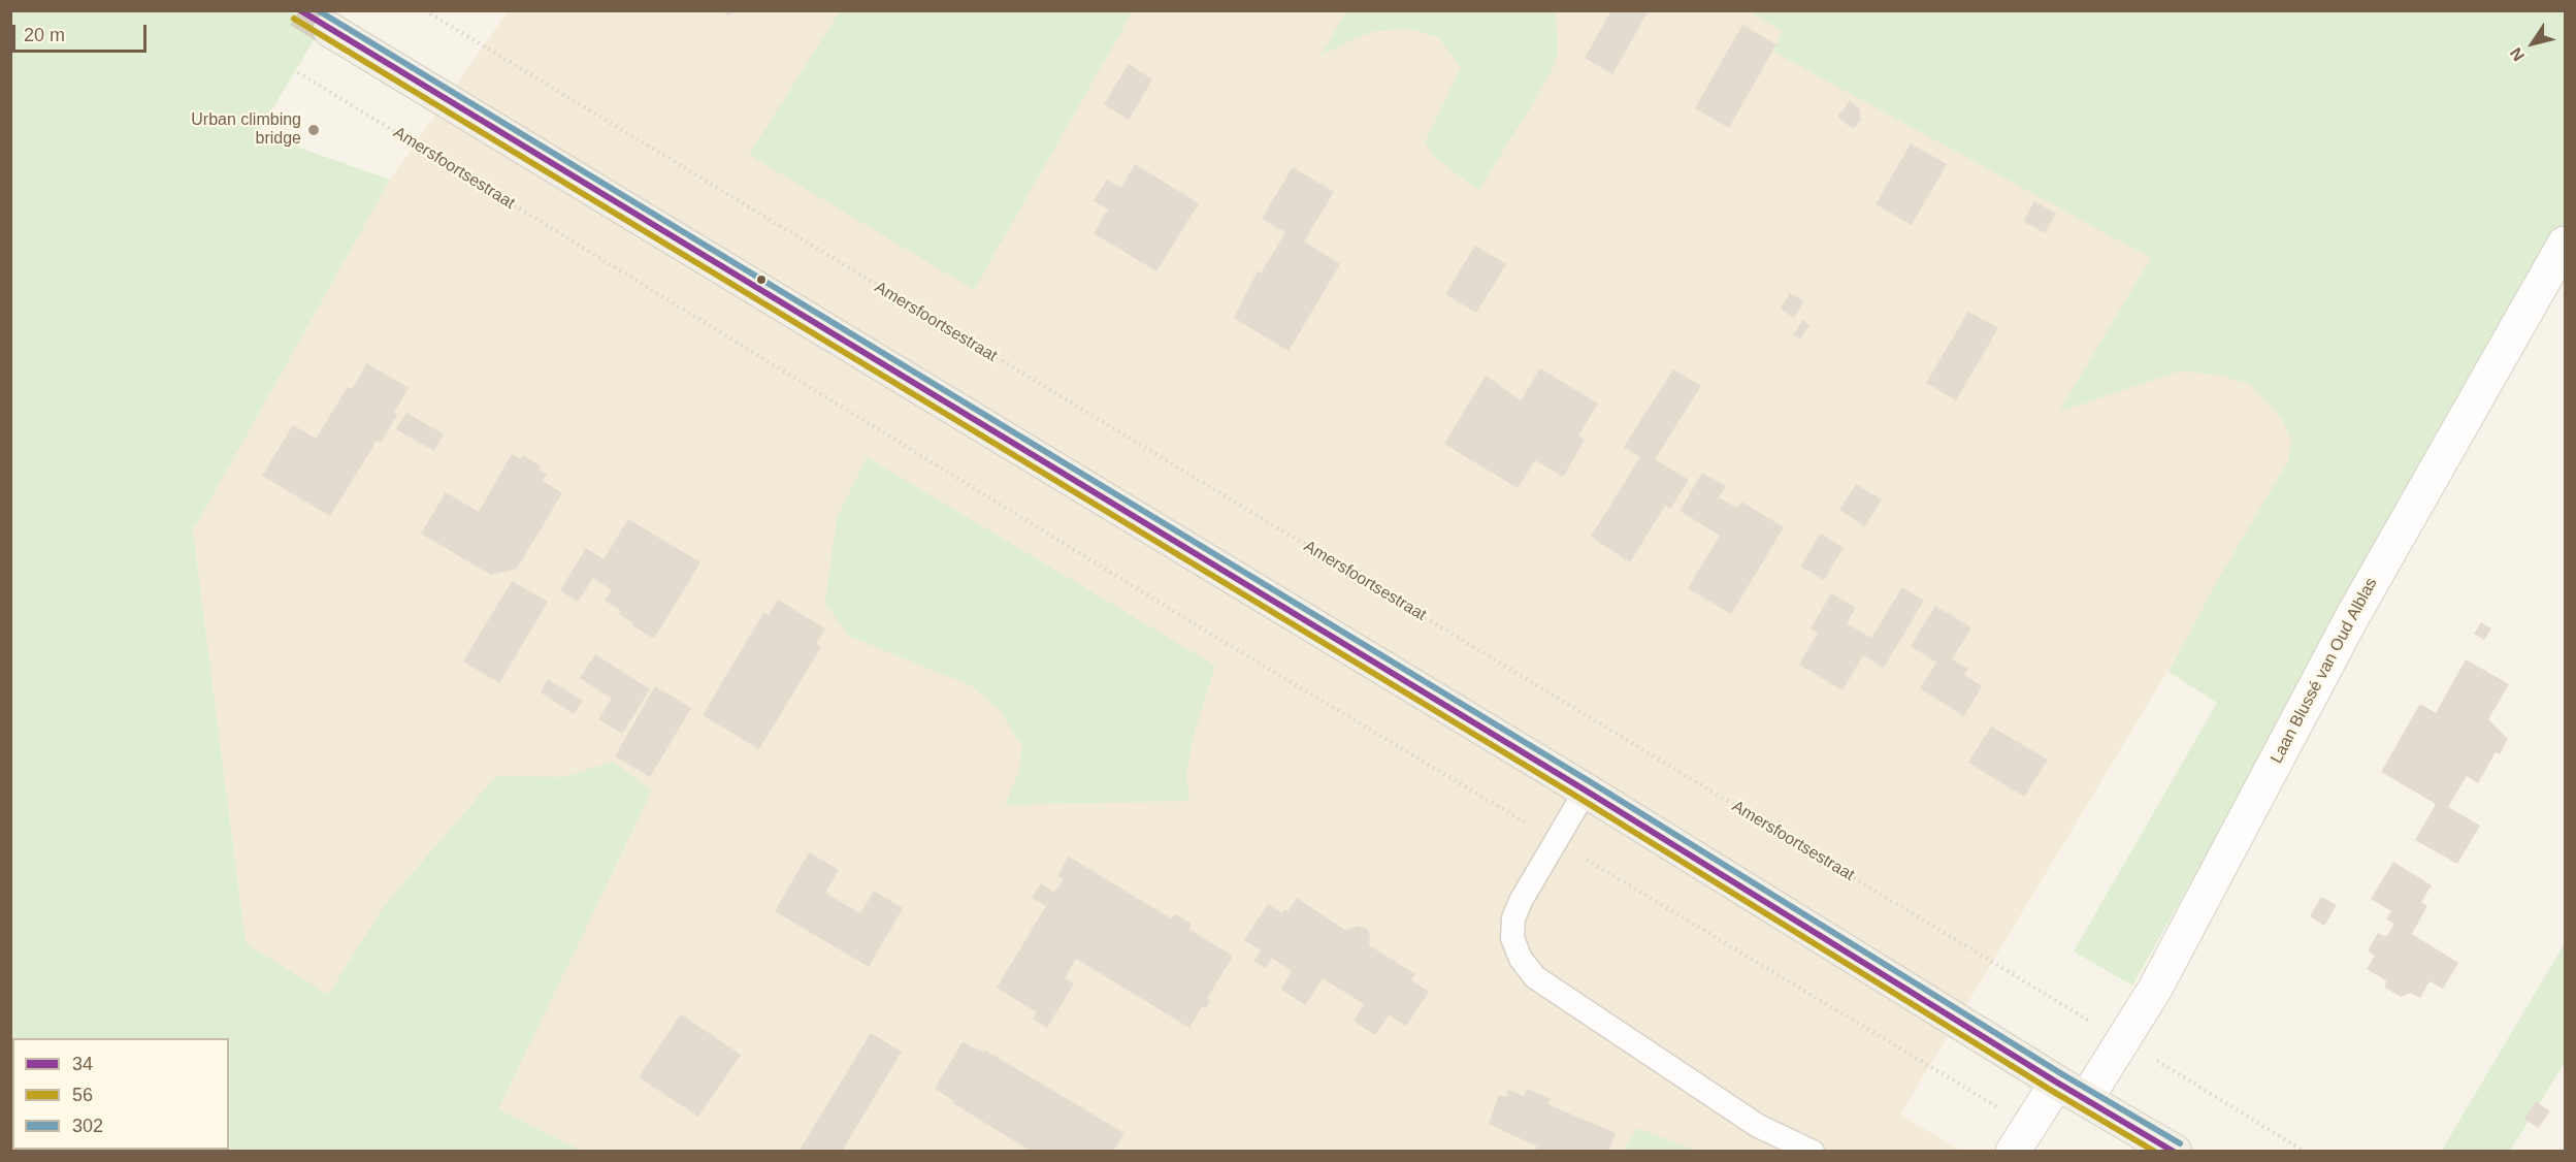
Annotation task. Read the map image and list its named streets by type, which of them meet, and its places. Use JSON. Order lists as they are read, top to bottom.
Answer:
{
  "streets": {
    "street": ["Laan Blussé van Oud Alblas"],
    "path": ["Amersfoortsestraat"]
  },
  "crossings": [
    ["Amersfoortsestraat", "Laan Blussé van Oud Alblas"]
  ],
  "places": ["Urban climbing bridge"],
  "lines": ["transit line 34", "transit line 302", "transit line 56"],
  "legend": ["34", "56", "302"],
  "scale_bar": "20 m",
  "north": "bottom left"
}
